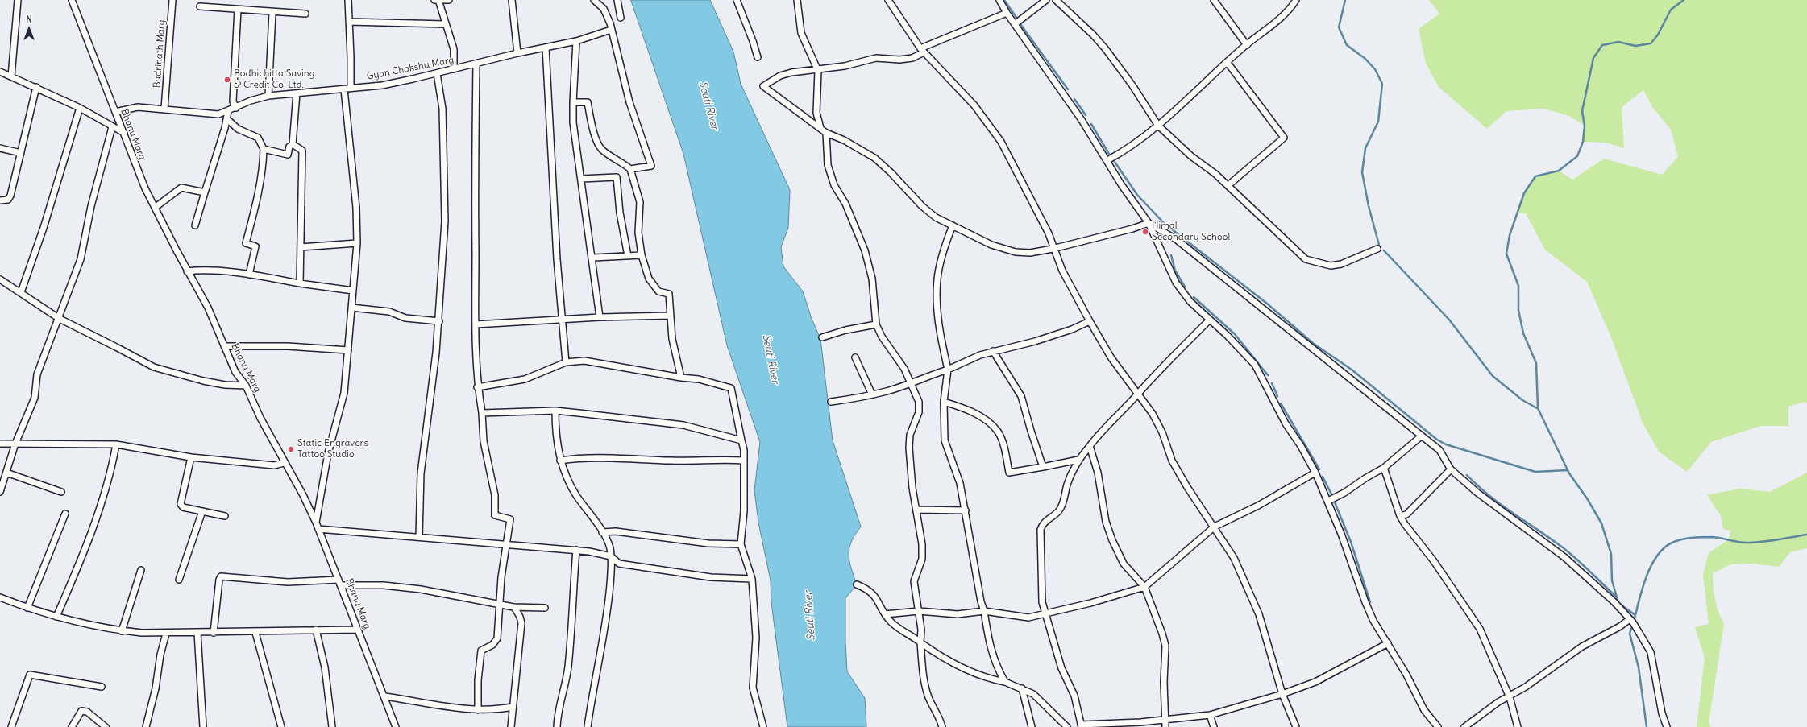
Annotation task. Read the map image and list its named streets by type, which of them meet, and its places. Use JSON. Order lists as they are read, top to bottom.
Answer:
{
  "streets": {
    "street": ["Badrinath Marg", "Gyan Chakshu Marg", "Bhanu Marg"]
  },
  "crossings": [
    ["Badrinath Marg", "Gyan Chakshu Marg"],
    ["Gyan Chakshu Marg", "Bhanu Marg"]
  ],
  "water": ["Seuti River"],
  "places": ["Bodhichitta Saving & Credit Co-Ltd.", "Himali Secondary School", "Static Engravers Tattoo Studio"],
  "north": "top"
}
